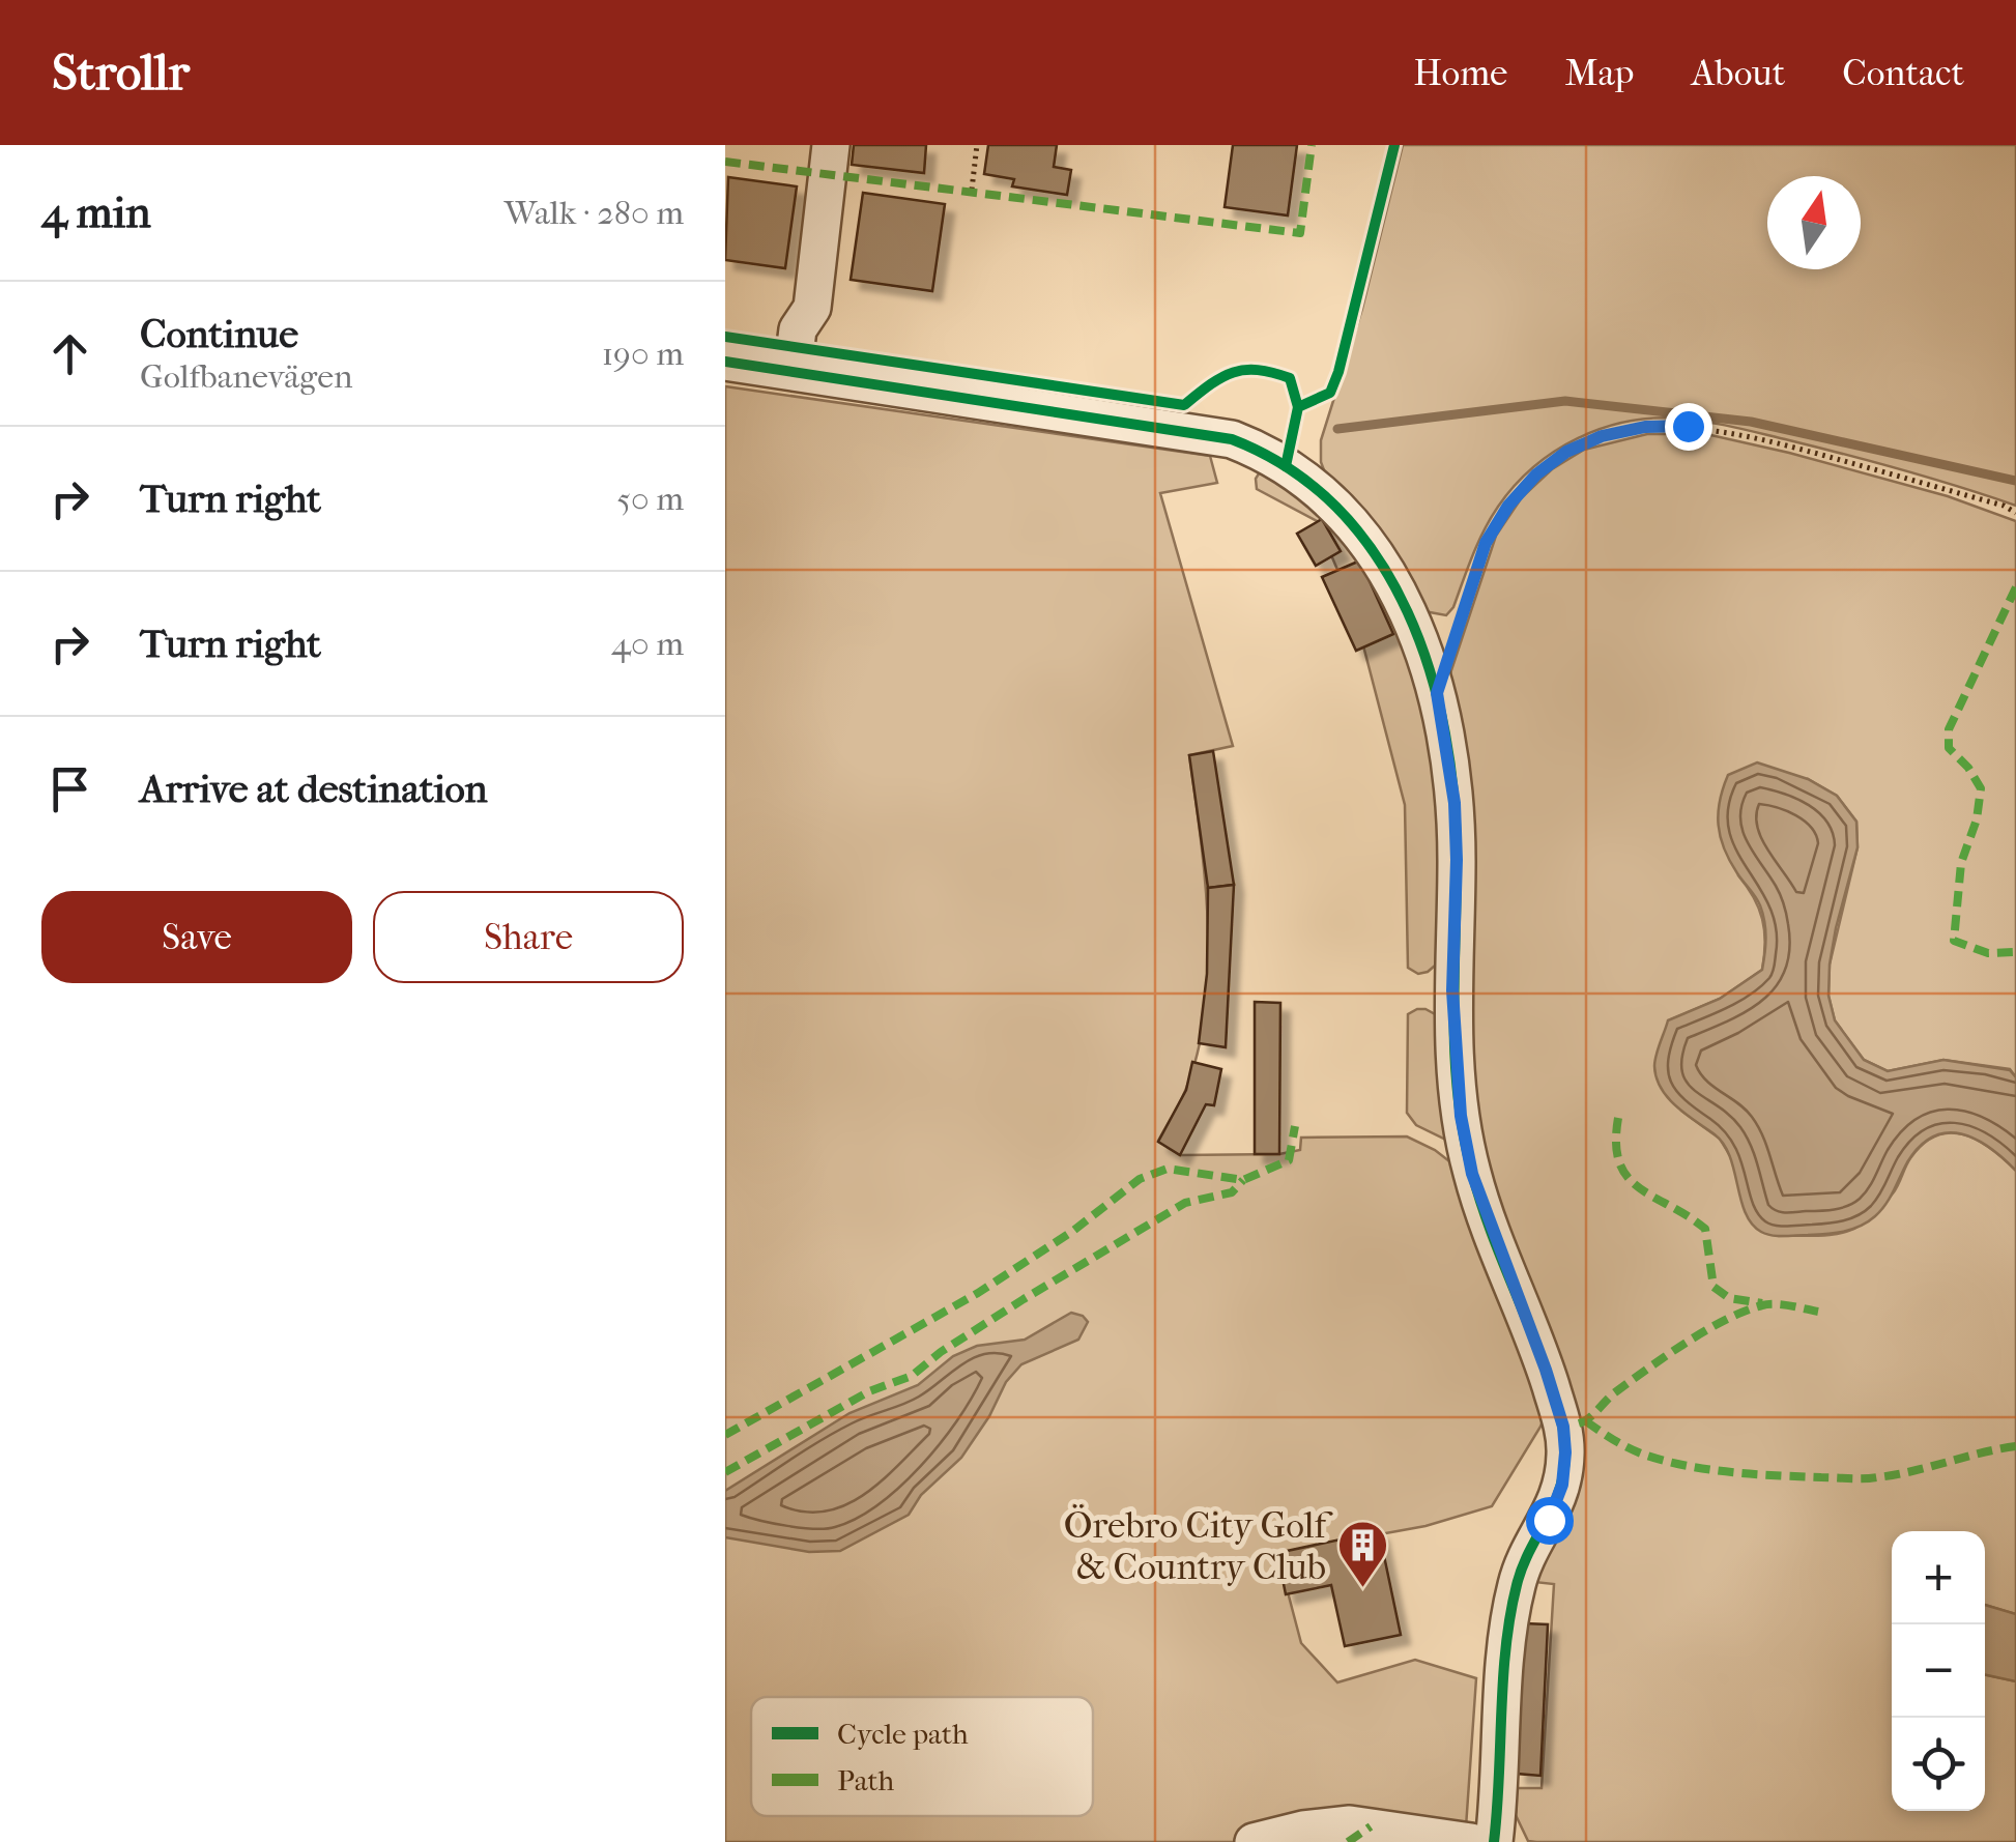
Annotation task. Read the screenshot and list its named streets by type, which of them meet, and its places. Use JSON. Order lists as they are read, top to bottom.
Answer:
{
  "places": {
    "building": ["Örebro City Golf & Country Club"]
  },
  "legend": ["Cycle path", "Path"],
  "north": "top",
  "page": {
    "header": "Strollr",
    "nav": [
      "Home",
      "Map",
      "About",
      "Contact"
    ],
    "heading": ["4 min", "Walk · 280 m"],
    "list": [
      ["Continue", "Golfbanevägen", "190 m"],
      ["Turn right", "50 m"],
      ["Turn right", "40 m"],
      "Arrive at destination"
    ],
    "buttons": ["Save", "Share"],
    "map_buttons": ["+", "−"]
  }
}
